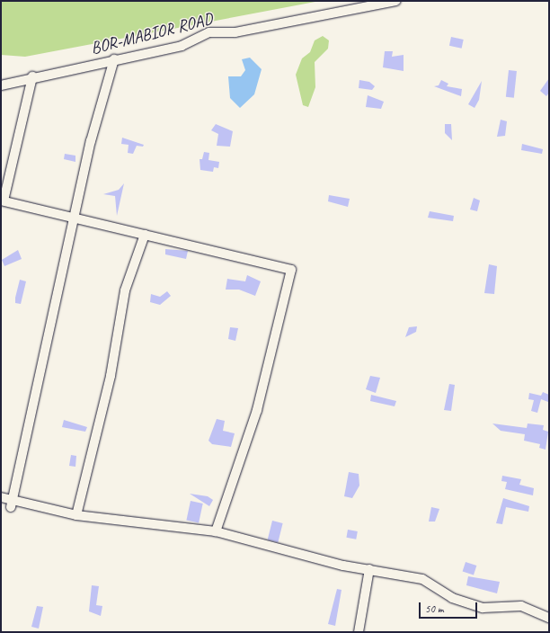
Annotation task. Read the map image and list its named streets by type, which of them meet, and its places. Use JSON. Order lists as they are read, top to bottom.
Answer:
{
  "streets": {
    "street": ["BOR-MABIOR ROAD"]
  },
  "scale_bar": "50 m"
}
